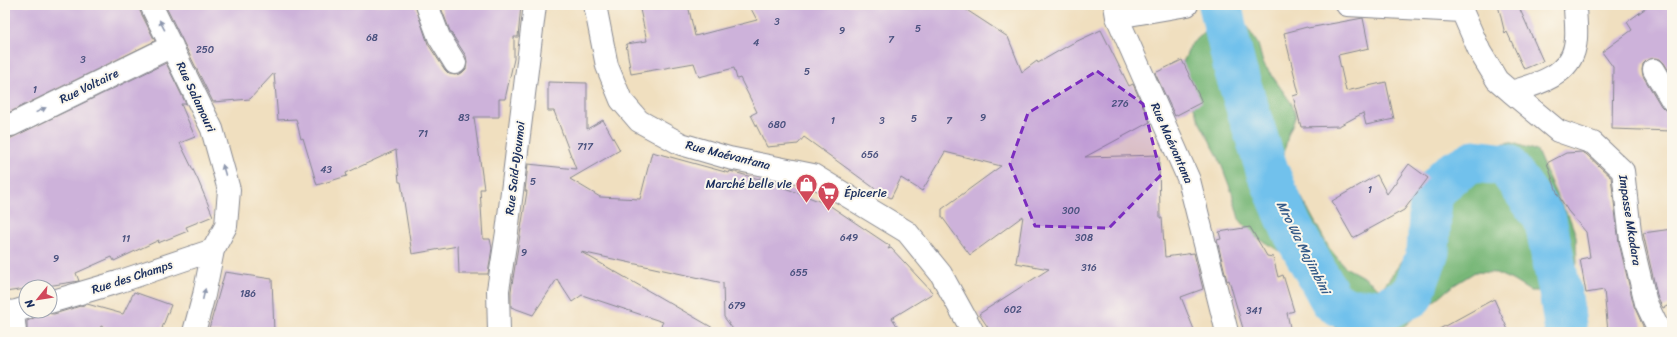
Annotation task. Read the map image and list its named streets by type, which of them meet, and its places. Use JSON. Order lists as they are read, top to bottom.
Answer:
{
  "streets": {
    "street": [
      "Rue Voltaire",
      "Rue Salamouri",
      "Rue Maévantana",
      "Rue Said-Djoumoi",
      "Impasse Mkadara",
      "Rue des Champs"
    ]
  },
  "crossings": [
    ["Rue Voltaire", "Rue Salamouri"],
    ["Rue Salamouri", "Rue des Champs"]
  ],
  "one_way": ["Rue Voltaire", "Rue Salamouri"],
  "water": ["Mro Wa Majimbini"],
  "places": {
    "shop": ["Marché belle vie"],
    "supermarket": ["Épicerie"]
  },
  "house_numbers": [
    "3",
    "5",
    "9",
    "68",
    "7",
    "4",
    "250",
    "3",
    "5",
    "1",
    "276",
    "83",
    "9",
    "5",
    "1",
    "3",
    "7",
    "680",
    "71",
    "717",
    "656",
    "43",
    "5",
    "1",
    "300",
    "649",
    "308",
    "11",
    "9",
    "9",
    "316",
    "655",
    "186",
    "679",
    "602",
    "341"
  ],
  "north": "bottom left"
}
